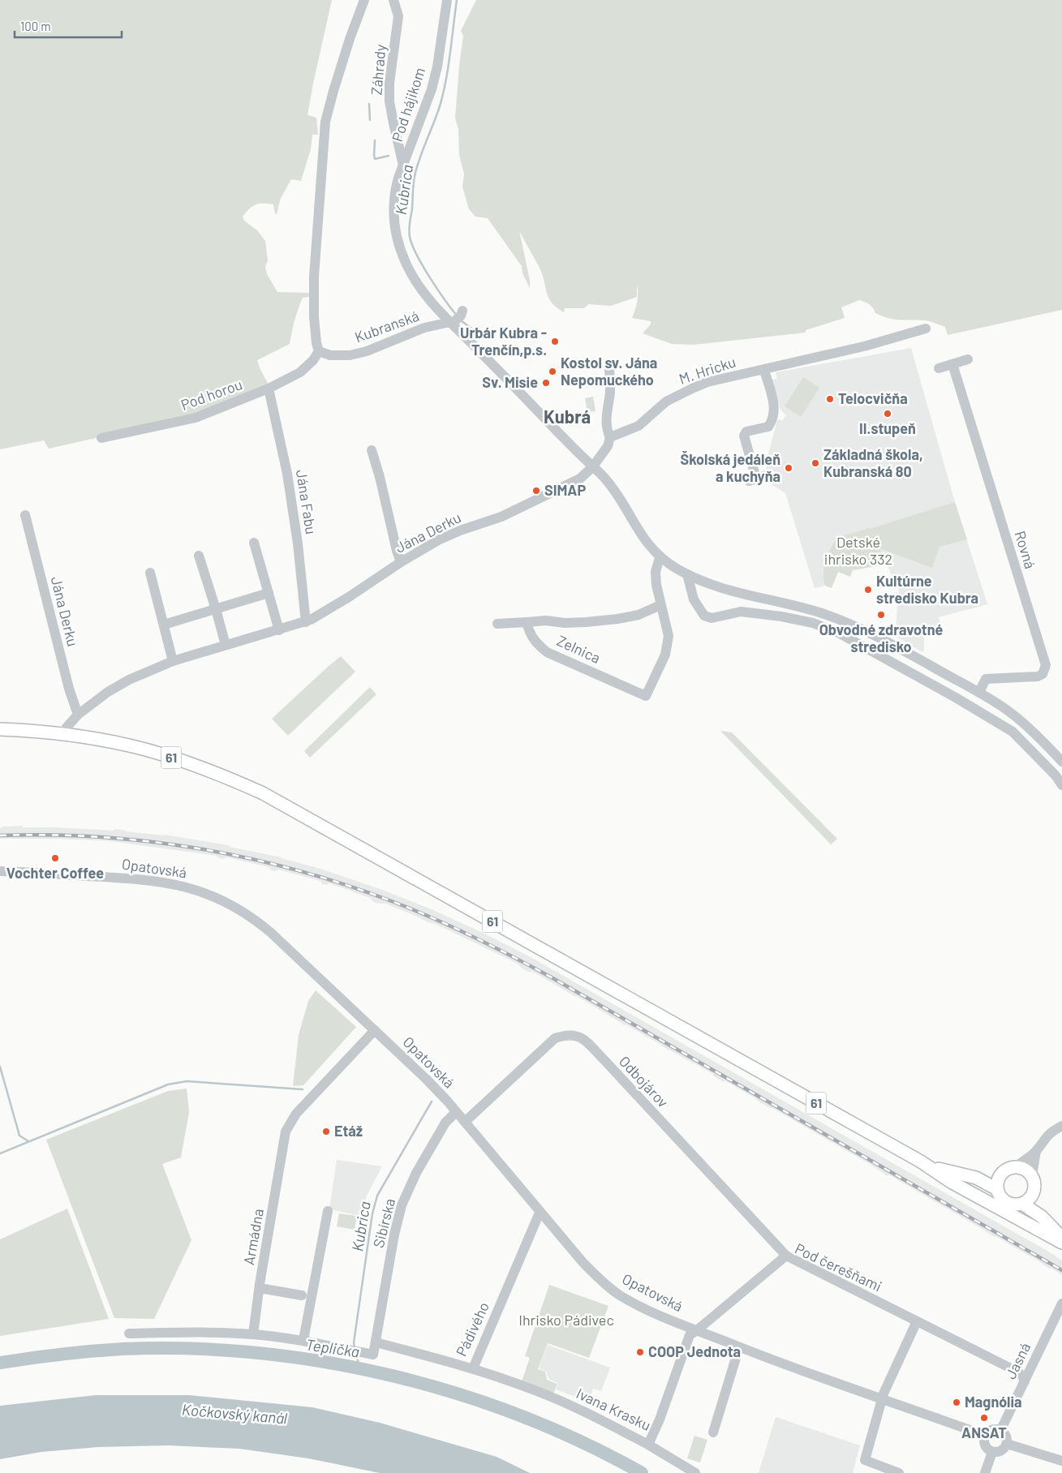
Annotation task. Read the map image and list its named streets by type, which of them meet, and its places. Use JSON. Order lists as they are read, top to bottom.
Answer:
{
  "streets": {
    "main road": ["61"],
    "street": [
      "Záhrady",
      "Pod hájikom",
      "Kubranská",
      "M. Hricku",
      "Pod horou",
      "Jána Fabu",
      "Jána Derku",
      "Rovná",
      "Zelnica",
      "Opatovská",
      "Odbojárov",
      "Sibírska",
      "Armádna",
      "Pod čerešňami",
      "Pádivého",
      "Jasná",
      "Ivana Krasku"
    ]
  },
  "crossings": [
    ["Záhrady", "Pod hájikom"],
    ["Pod hájikom", "Kubranská"],
    ["Kubranská", "Pod horou"],
    ["Pod horou", "Jána Fabu"],
    ["Jána Fabu", "Jána Derku"],
    ["Jána Derku", "61"],
    ["Opatovská", "Odbojárov"],
    ["Opatovská", "Sibírska"],
    ["Opatovská", "Armádna"],
    ["Opatovská", "Pod čerešňami"],
    ["Opatovská", "Pádivého"],
    ["Opatovská", "Jasná"],
    ["Opatovská", "Ivana Krasku"],
    ["Odbojárov", "Pod čerešňami"],
    ["Sibírska", "Pádivého"],
    ["Pod čerešňami", "Jasná"],
    ["Pod čerešňami", "Ivana Krasku"],
    ["Pádivého", "Ivana Krasku"]
  ],
  "districts": ["Kubrá"],
  "water": ["Kubrica", "Teplička", "Kočkovský kanál"],
  "parks": ["Detské ihrisko 332", "Ihrisko Pádivec"],
  "places": [
    "Urbár Kubra - Trenčín,p.s.",
    "Kostol sv. Jána Nepomuckého",
    "Sv. Misie",
    "Telocvičňa",
    "II.stupeň",
    "Základná škola, Kubranská 80",
    "Školská jedáleň a kuchyňa",
    "SIMAP",
    "Kultúrne stredisko Kubra",
    "Obvodné zdravotné stredisko",
    "Vochter Coffee",
    "Etáž",
    "COOP Jednota",
    "Magnólia",
    "ANSAT"
  ],
  "scale_bar": "100 m"
}
